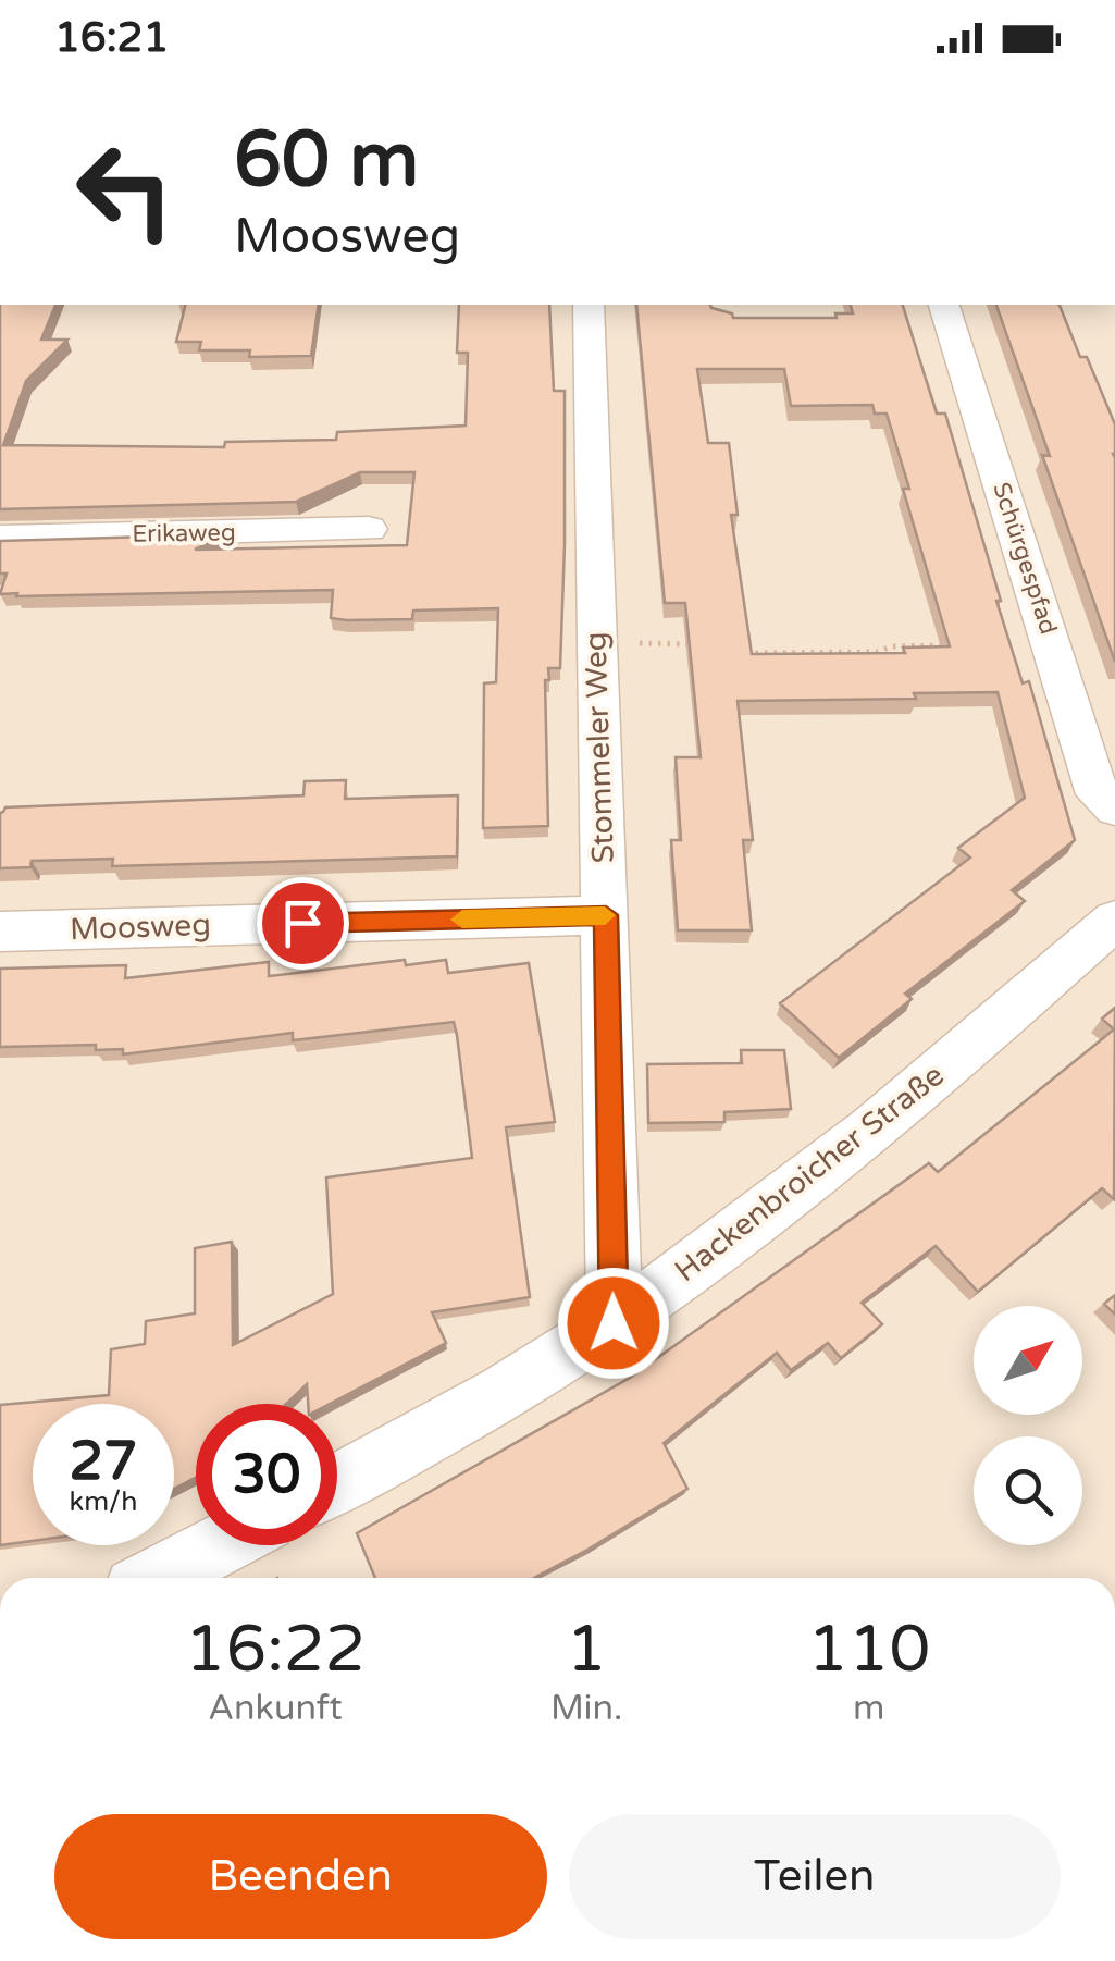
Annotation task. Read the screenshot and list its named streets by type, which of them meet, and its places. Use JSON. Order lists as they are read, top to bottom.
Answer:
{
  "streets": {
    "street": [
      "Erikaweg",
      "Schürgespfad",
      "Stommeler Weg",
      "Moosweg",
      "Hackenbroicher Straße"
    ]
  },
  "crossings": [
    ["Stommeler Weg", "Moosweg"],
    ["Stommeler Weg", "Hackenbroicher Straße"]
  ],
  "north": "top right",
  "page": {
    "status": "16:21",
    "turn": ["60 m", "Moosweg"],
    "speed": "27 km/h",
    "limit": "30",
    "eta": [
      "16:22",
      "Ankunft",
      "1",
      "Min.",
      "110",
      "m"
    ],
    "buttons": ["Beenden", "Teilen"]
  }
}
